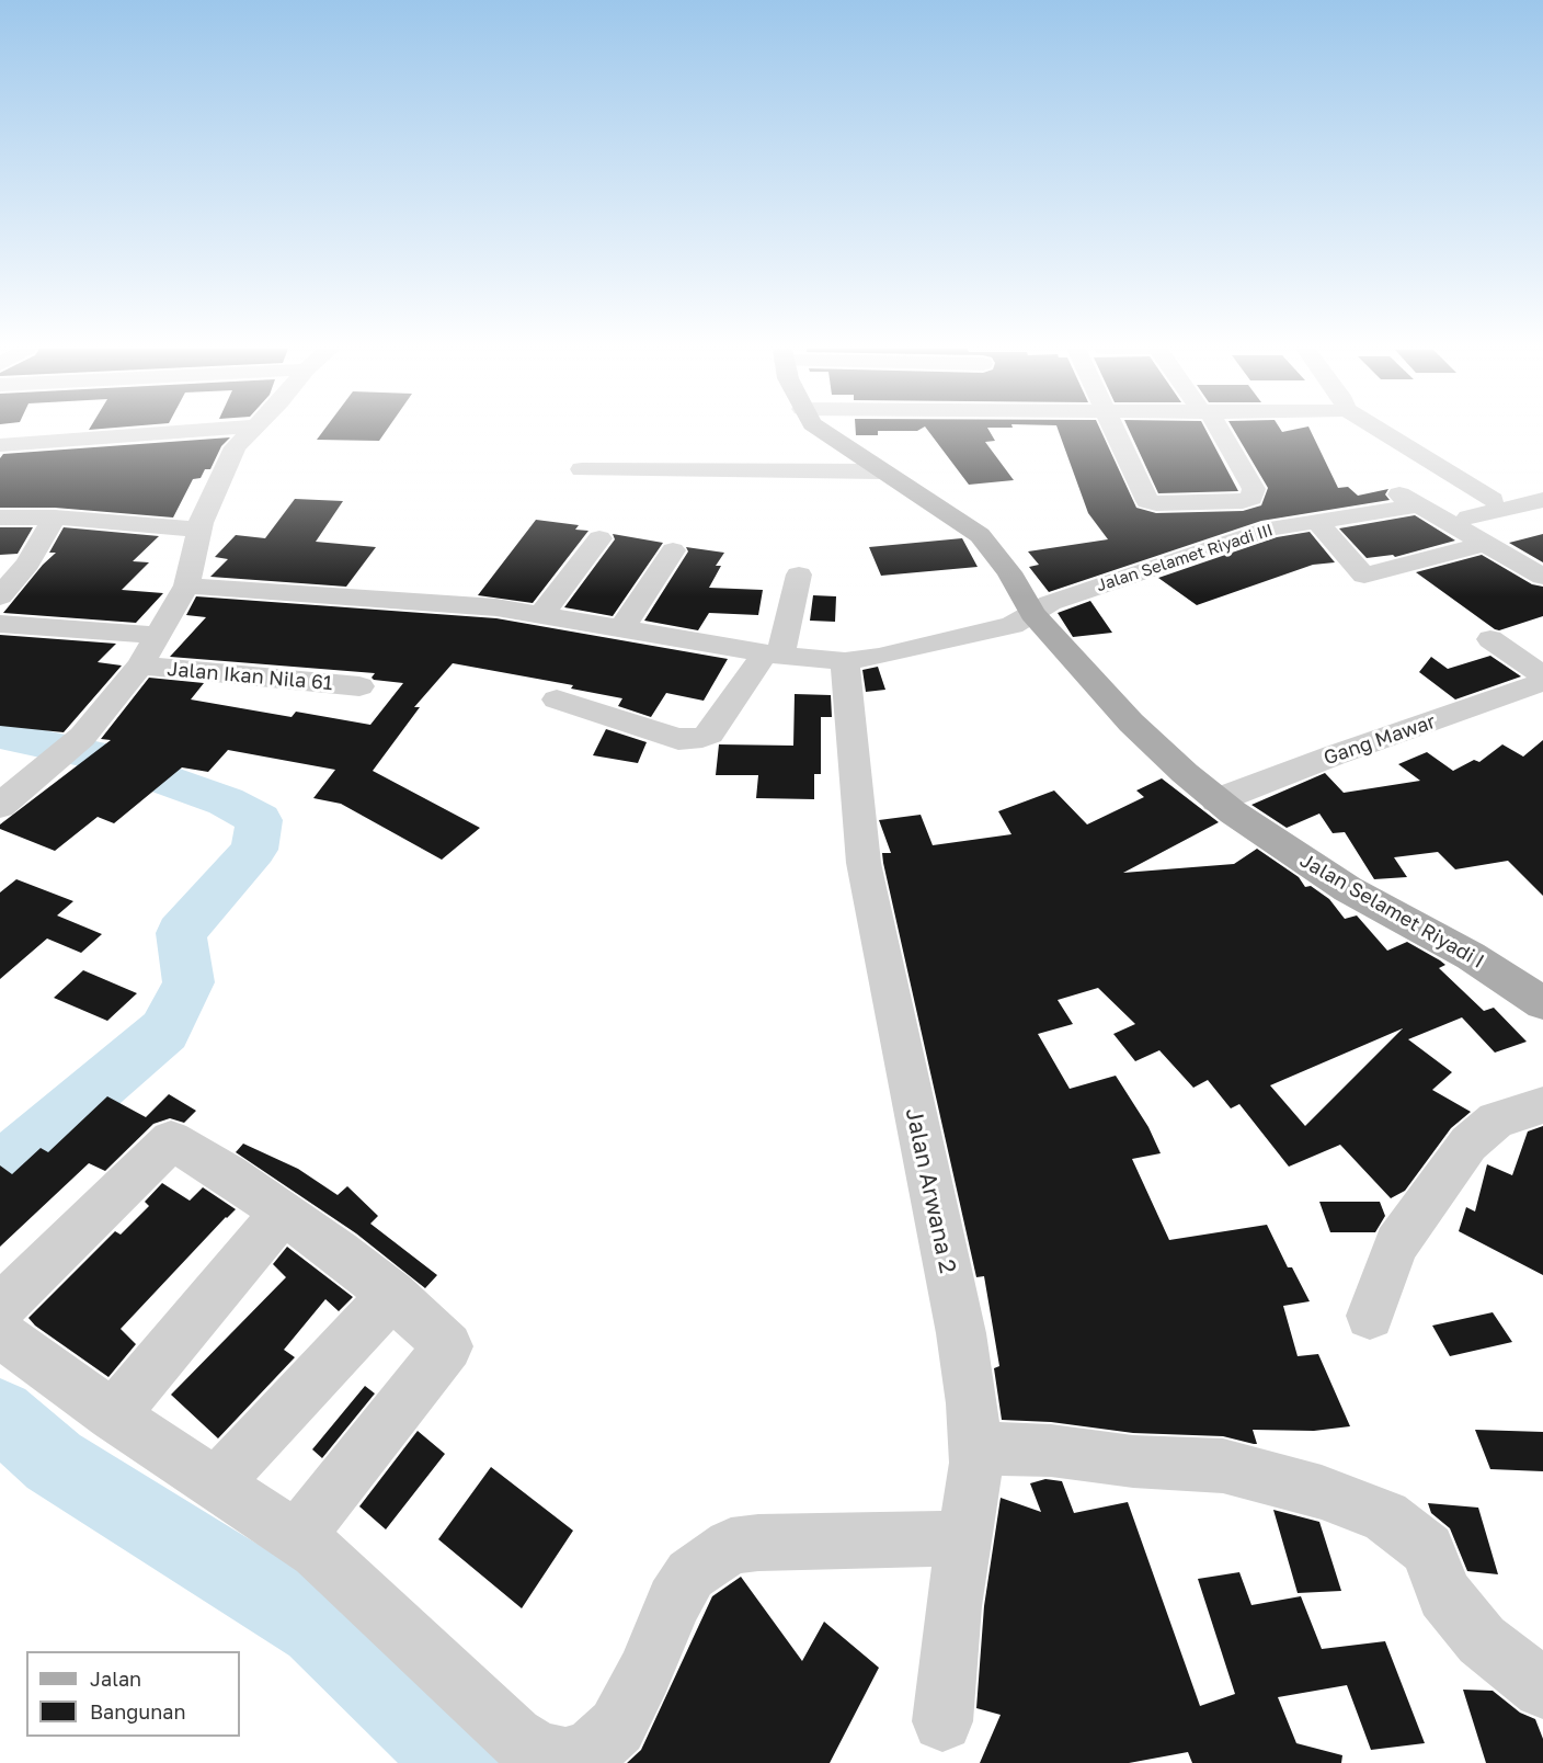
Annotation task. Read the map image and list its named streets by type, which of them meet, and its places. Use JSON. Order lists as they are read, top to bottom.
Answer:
{
  "streets": {
    "main road": ["Jalan Selamet Riyadi I"],
    "street": [
      "Jalan Selamet Riyadi III",
      "Jalan Ikan Nila 61",
      "Gang Mawar",
      "Jalan Arwana 2"
    ]
  },
  "crossings": [
    ["Jalan Selamet Riyadi III", "Jalan Selamet Riyadi I"],
    ["Jalan Selamet Riyadi III", "Jalan Arwana 2"],
    ["Gang Mawar", "Jalan Selamet Riyadi I"]
  ],
  "legend": ["Jalan", "Bangunan"]
}
